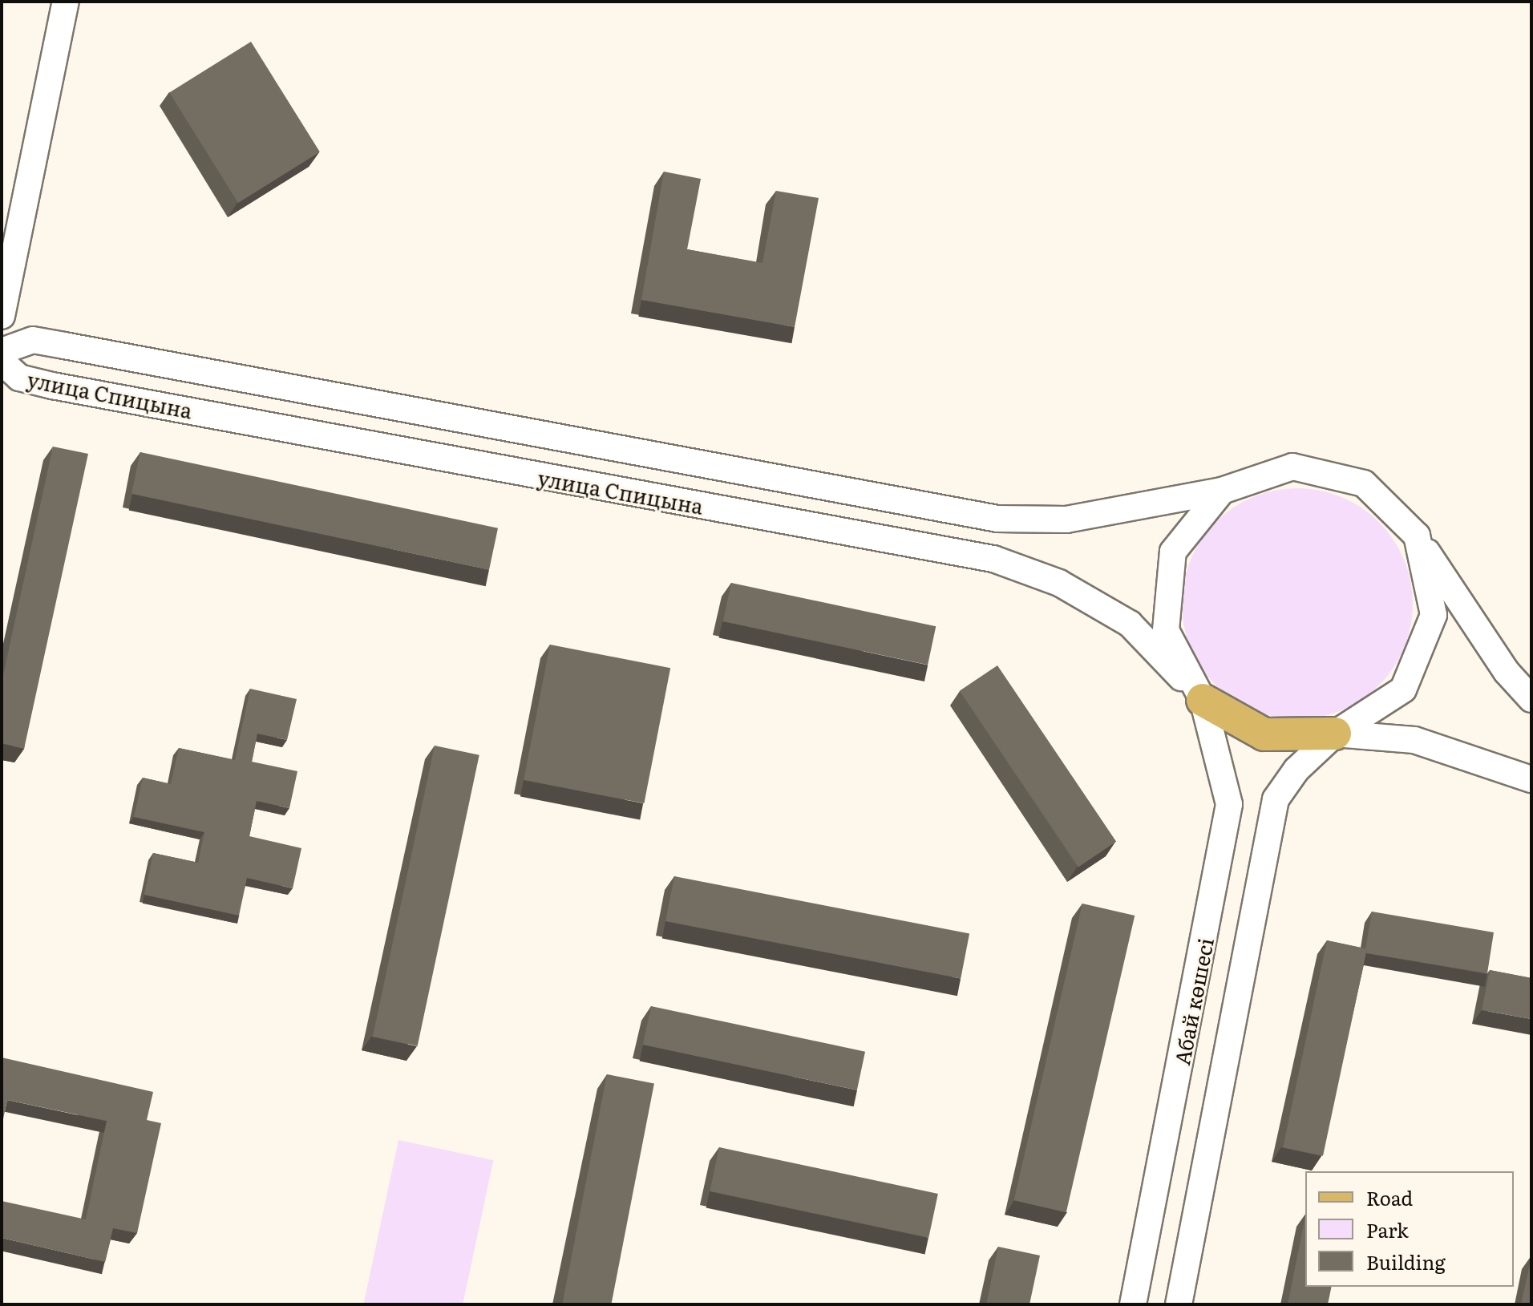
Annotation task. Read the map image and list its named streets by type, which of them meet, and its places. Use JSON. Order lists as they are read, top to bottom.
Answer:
{
  "streets": {
    "street": ["улица Спицына", "Абай көшесі"]
  },
  "crossings": [
    ["улица Спицына", "Абай көшесі"]
  ],
  "legend": ["Road", "Park", "Building"]
}
